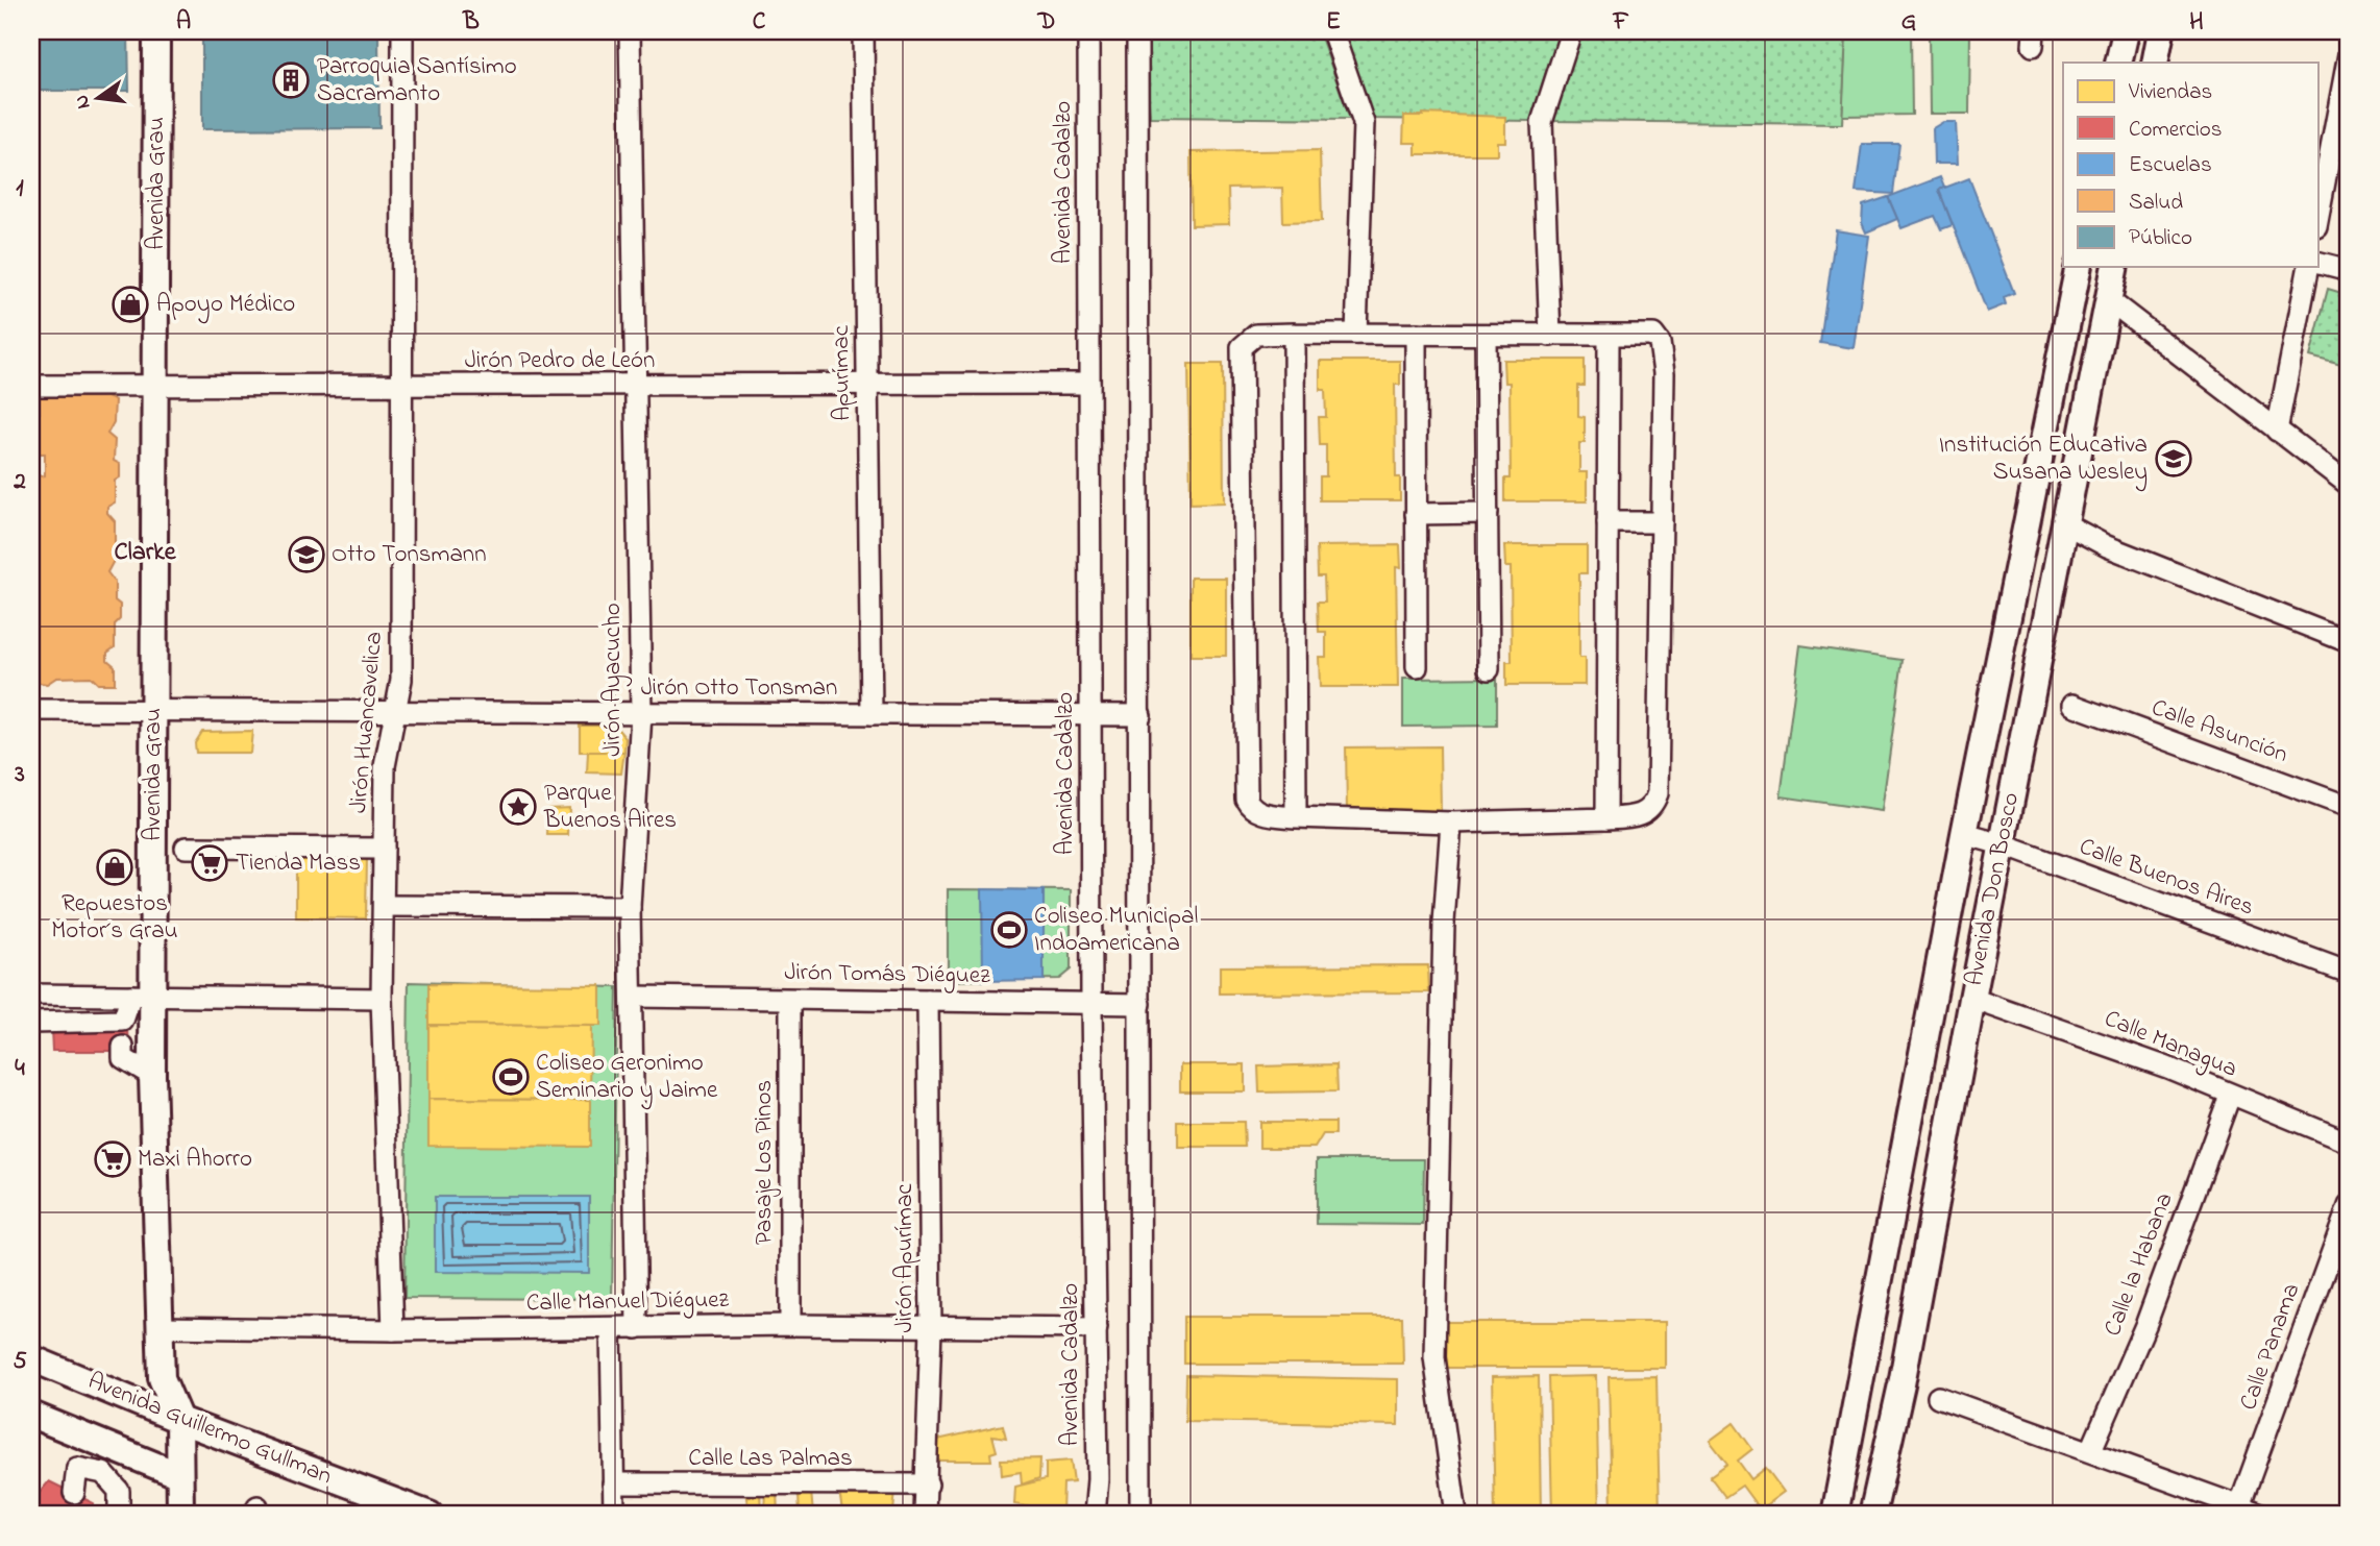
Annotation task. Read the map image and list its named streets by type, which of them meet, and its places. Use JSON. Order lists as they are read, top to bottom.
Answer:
{
  "streets": {
    "main road": ["Avenida Grau", "Avenida Don Bosco", "Avenida Guillermo Gullman"],
    "street": [
      "Avenida Cadalzo",
      "Jirón Pedro de León",
      "Apurímac",
      "Jirón Ayacucho",
      "Jirón Otto Tonsman",
      "Jirón Huancavelica",
      "Calle Asunción",
      "Calle Buenos Aires",
      "Jirón Tomás Diéguez",
      "Calle Managua",
      "Pasaje Los Pinos",
      "Jirón Apurímac",
      "Calle la Habana",
      "Calle Manuel Diéguez",
      "Calle Panama",
      "Calle Las Palmas"
    ]
  },
  "crossings": [
    ["Avenida Cadalzo", "Jirón Pedro de León"],
    ["Avenida Cadalzo", "Jirón Otto Tonsman"],
    ["Avenida Cadalzo", "Jirón Tomás Diéguez"],
    ["Avenida Cadalzo", "Calle Manuel Diéguez"],
    ["Avenida Grau", "Jirón Pedro de León"],
    ["Avenida Grau", "Jirón Otto Tonsman"],
    ["Avenida Grau", "Calle Manuel Diéguez"],
    ["Avenida Grau", "Avenida Guillermo Gullman"],
    ["Jirón Pedro de León", "Apurímac"],
    ["Jirón Pedro de León", "Jirón Ayacucho"],
    ["Jirón Pedro de León", "Jirón Huancavelica"],
    ["Apurímac", "Jirón Otto Tonsman"],
    ["Jirón Ayacucho", "Jirón Otto Tonsman"],
    ["Jirón Ayacucho", "Jirón Tomás Diéguez"],
    ["Jirón Ayacucho", "Calle Manuel Diéguez"],
    ["Jirón Otto Tonsman", "Jirón Huancavelica"],
    ["Jirón Huancavelica", "Calle Manuel Diéguez"],
    ["Calle Buenos Aires", "Avenida Don Bosco"],
    ["Avenida Don Bosco", "Calle Managua"],
    ["Jirón Tomás Diéguez", "Pasaje Los Pinos"],
    ["Jirón Tomás Diéguez", "Jirón Apurímac"],
    ["Calle Managua", "Calle la Habana"],
    ["Pasaje Los Pinos", "Calle Manuel Diéguez"],
    ["Jirón Apurímac", "Calle Manuel Diéguez"],
    ["Jirón Apurímac", "Calle Las Palmas"]
  ],
  "districts": ["Clarke"],
  "places": {
    "building": ["Parroquia Santísimo Sacramanto"],
    "shop": ["Apoyo Médico", "Repuestos Motor´s Grau"],
    "school or university": ["Institución Educativa Susana Wesley", "Otto Tonsmann"],
    "place": ["Parque Buenos Aires"],
    "supermarket": ["Tienda Mass", "Maxi Ahorro"],
    "sports": ["Coliseo Municipal Indoamericana", "Coliseo Geronimo Seminario y Jaime"]
  },
  "legend": [
    "Viviendas",
    "Comercios",
    "Escuelas",
    "Salud",
    "Público"
  ],
  "north": "left",
  "grid": {
    "columns": [
      "A",
      "B",
      "C",
      "D",
      "E",
      "F",
      "G",
      "H"
    ],
    "rows": [
      "1",
      "2",
      "3",
      "4",
      "5"
    ]
  }
}
